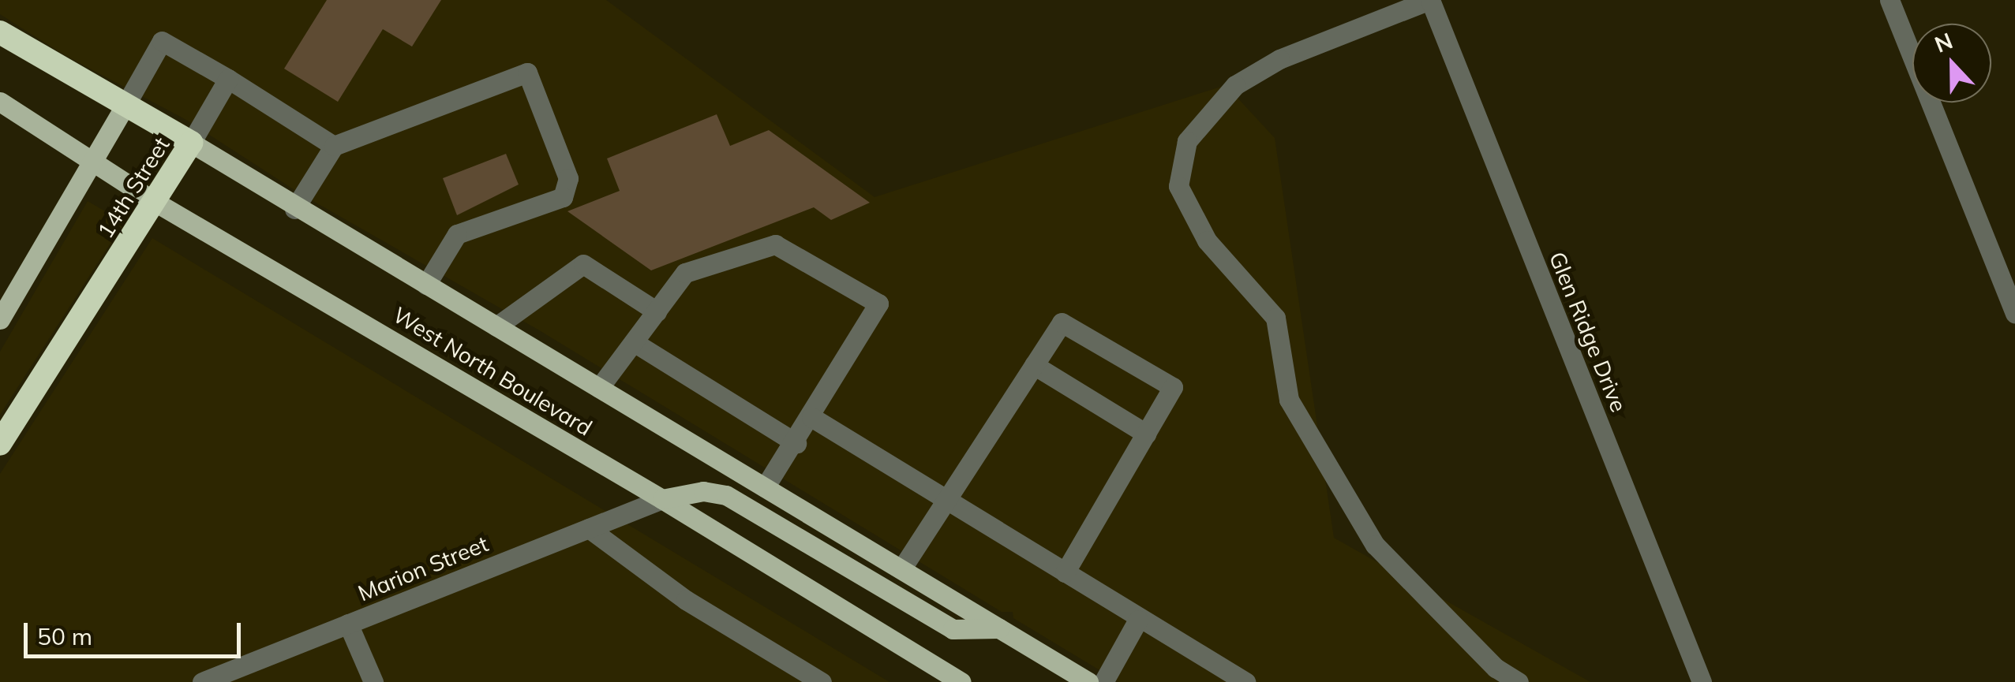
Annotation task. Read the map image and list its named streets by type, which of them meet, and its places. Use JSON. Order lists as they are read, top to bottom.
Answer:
{
  "streets": {
    "highway": ["14th Street"],
    "main road": ["West North Boulevard"],
    "street": ["Glen Ridge Drive", "Marion Street"]
  },
  "crossings": [
    ["14th Street", "West North Boulevard"],
    ["West North Boulevard", "Marion Street"]
  ],
  "scale_bar": "50 m",
  "north": "top"
}
